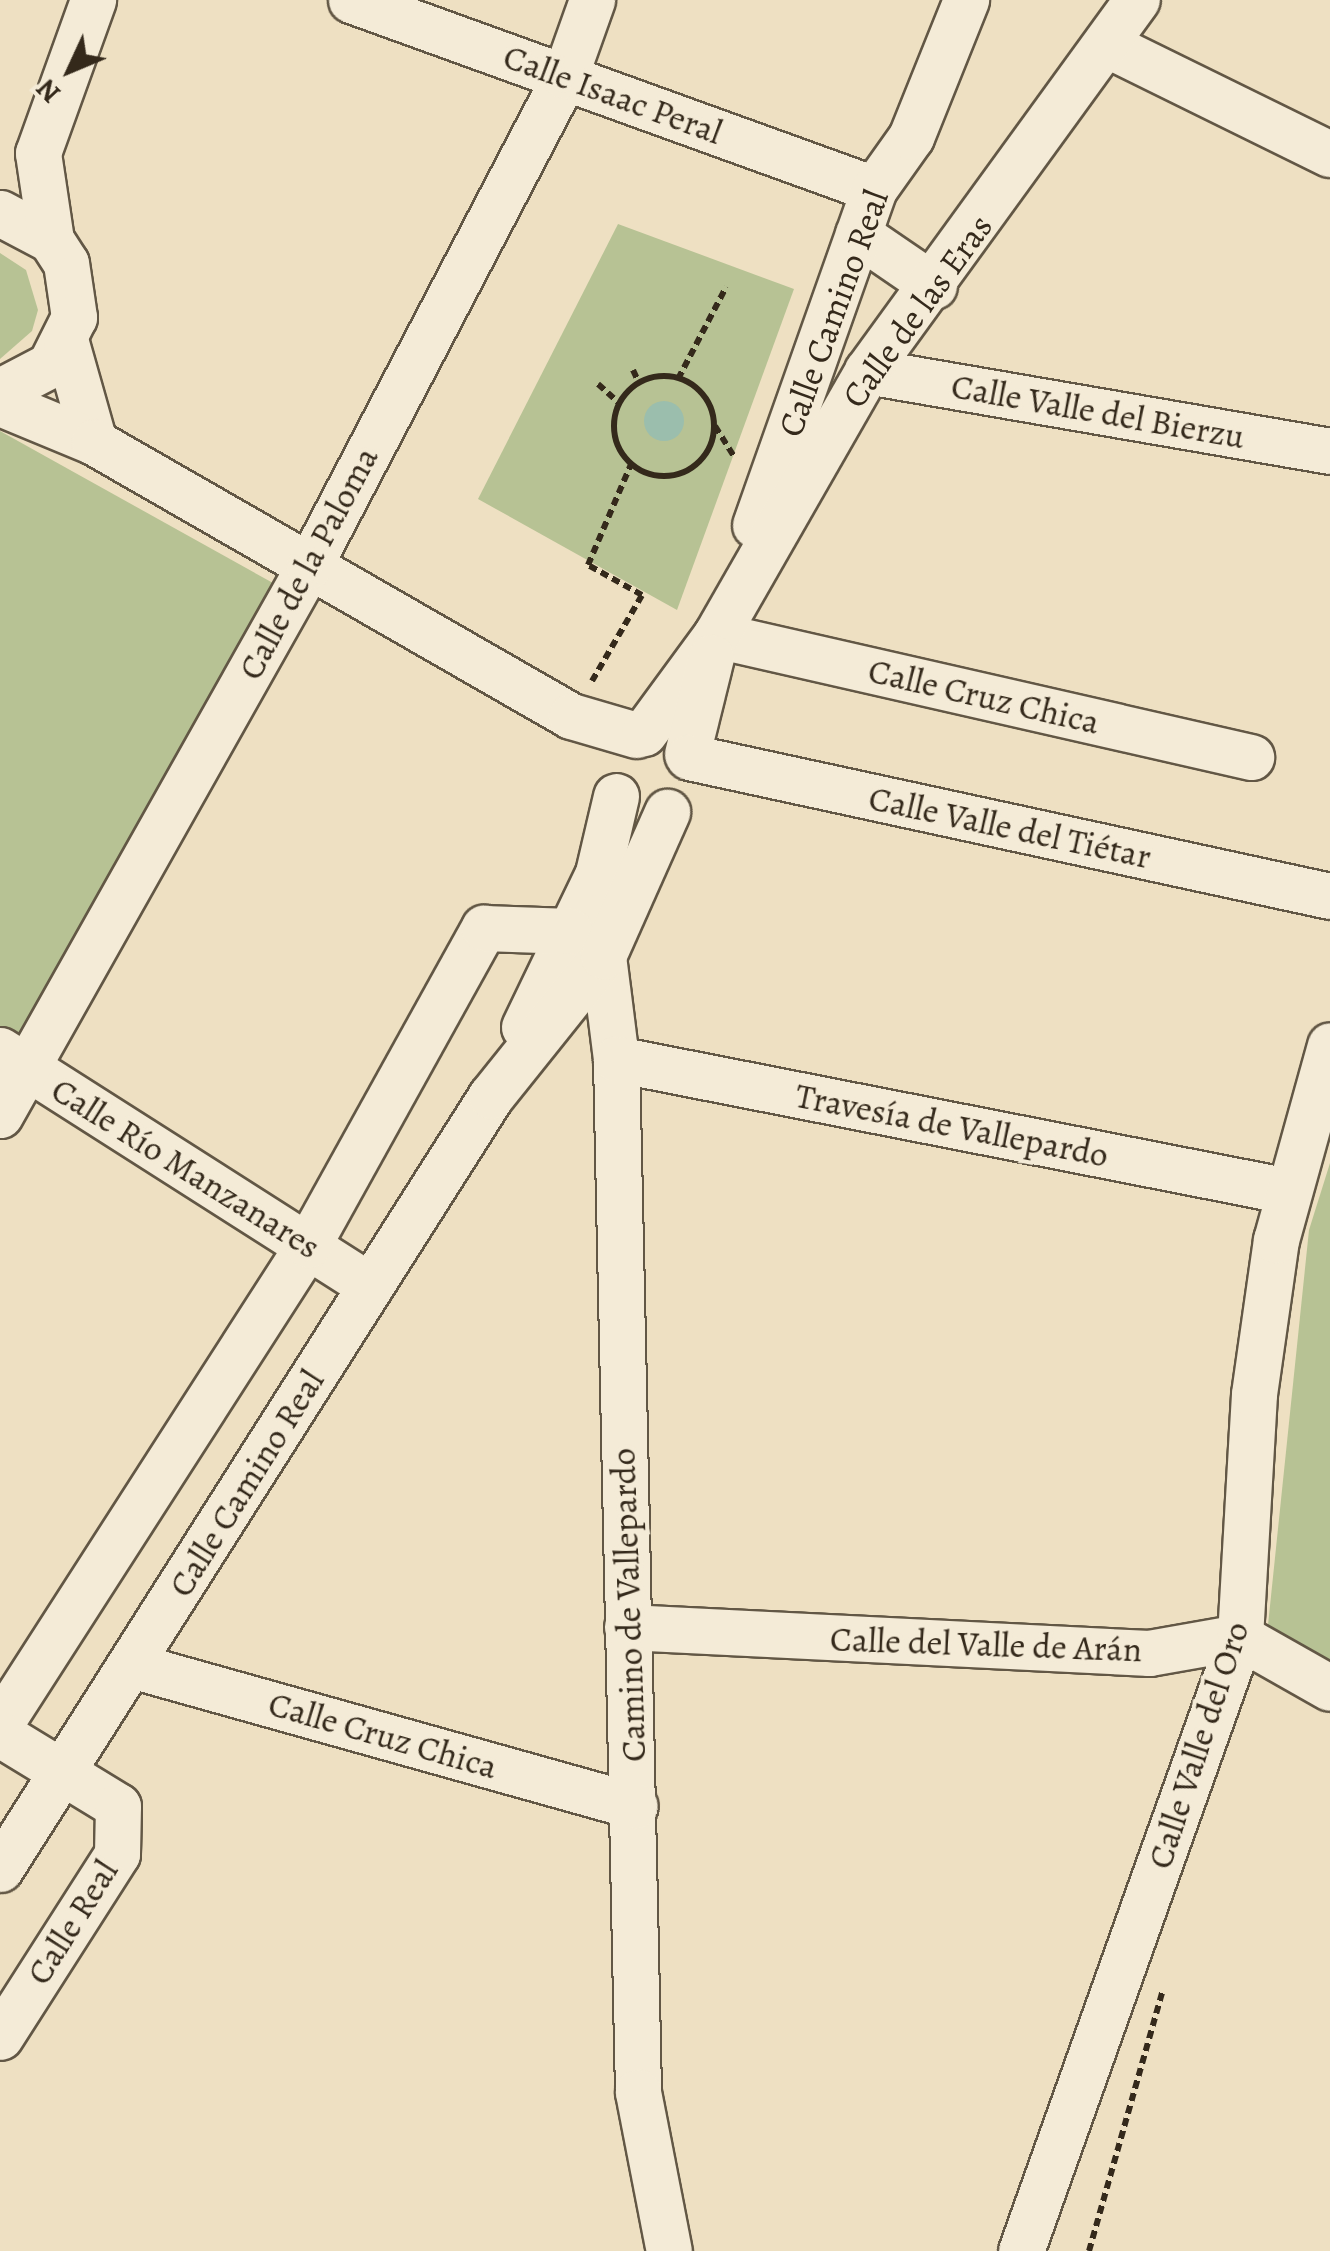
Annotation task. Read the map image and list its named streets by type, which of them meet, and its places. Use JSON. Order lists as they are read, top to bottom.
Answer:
{
  "streets": {
    "street": [
      "Calle Isaac Peral",
      "Calle de las Eras",
      "Calle Camino Real",
      "Calle Valle del Bierzu",
      "Calle de la Paloma",
      "Calle Cruz Chica",
      "Calle Valle del Tiétar",
      "Travesía de Vallepardo",
      "Calle Río Manzanares",
      "Camino de Vallepardo",
      "Calle del Valle de Arán",
      "Calle Valle del Oro",
      "Calle Real"
    ]
  },
  "crossings": [
    ["Calle Isaac Peral", "Calle Camino Real"],
    ["Calle Isaac Peral", "Calle de la Paloma"],
    ["Calle de las Eras", "Calle Camino Real"],
    ["Calle de las Eras", "Calle Valle del Bierzu"],
    ["Calle de las Eras", "Calle Cruz Chica"],
    ["Calle Camino Real", "Calle Cruz Chica"],
    ["Calle Camino Real", "Calle Valle del Tiétar"],
    ["Calle Camino Real", "Calle Río Manzanares"],
    ["Calle Camino Real", "Camino de Vallepardo"],
    ["Calle Camino Real", "Calle Real"],
    ["Calle de la Paloma", "Calle Río Manzanares"],
    ["Calle Cruz Chica", "Camino de Vallepardo"],
    ["Travesía de Vallepardo", "Camino de Vallepardo"],
    ["Travesía de Vallepardo", "Calle Valle del Oro"],
    ["Camino de Vallepardo", "Calle del Valle de Arán"],
    ["Calle del Valle de Arán", "Calle Valle del Oro"]
  ],
  "north": "bottom left"
}
